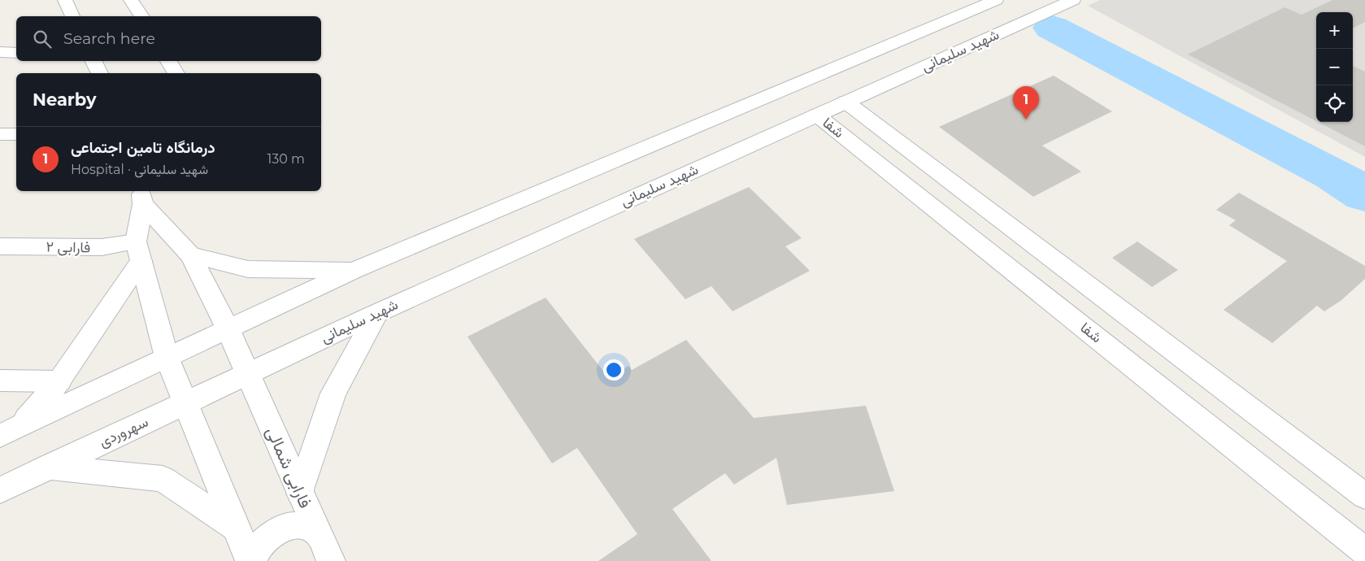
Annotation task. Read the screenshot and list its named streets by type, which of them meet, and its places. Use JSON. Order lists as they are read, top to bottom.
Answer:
{
  "streets": {
    "main road": [
      "شهید سلیمانی",
      "شفا",
      "فارابی ۲",
      "سهروردی",
      "فارابی شمالی"
    ]
  },
  "crossings": [
    ["شهید سلیمانی", "شفا"],
    ["شهید سلیمانی", "سهروردی"],
    ["شهید سلیمانی", "فارابی شمالی"],
    ["سهروردی", "فارابی شمالی"]
  ],
  "page": {
    "map_buttons": ["+", "−"],
    "search": "Search here",
    "heading": "Nearby",
    "pins": "1",
    "list": [
      {
        "mark": "1",
        "name": "درمانگاه تامین اجتماعی",
        "note": "Hospital · شهید سلیمانی",
        "value": "130 m"
      }
    ]
  }
}
